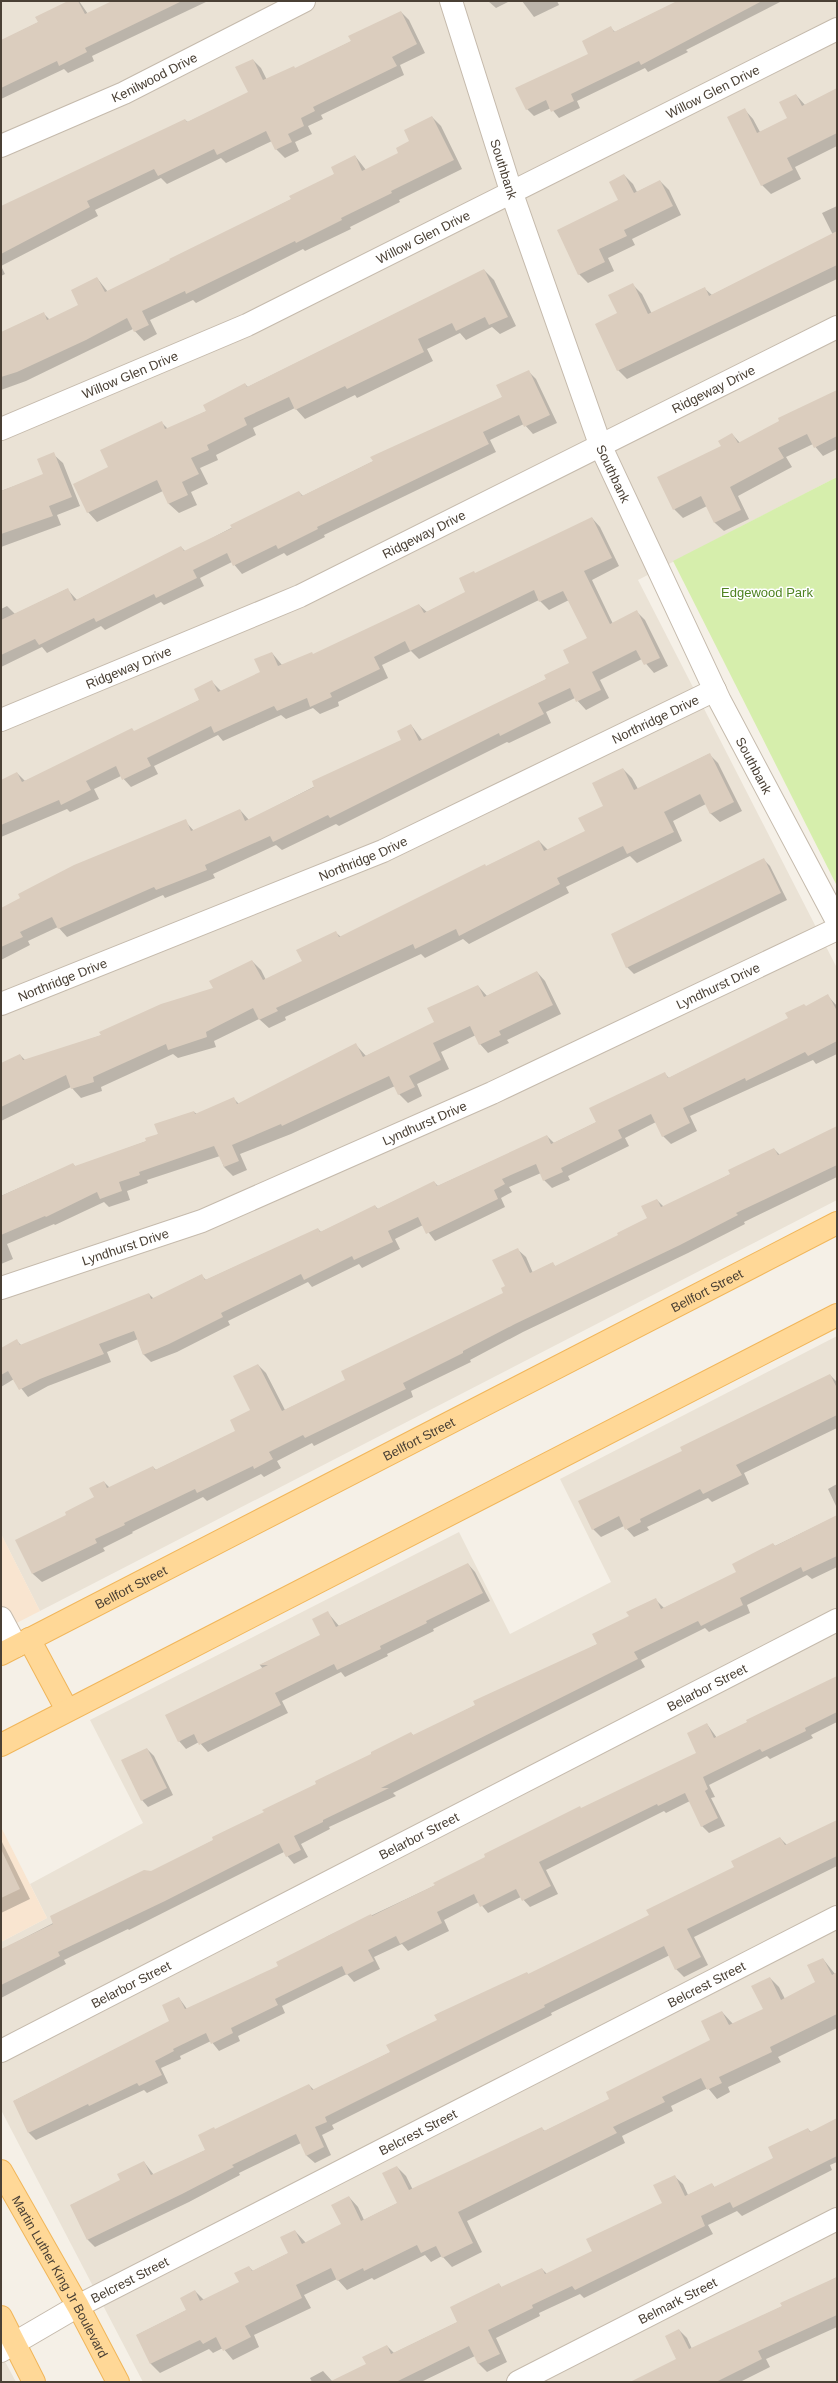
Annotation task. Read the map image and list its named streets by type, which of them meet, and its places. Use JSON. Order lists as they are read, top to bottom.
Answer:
{
  "streets": {
    "main road": ["Bellfort Street", "Martin Luther King Jr Boulevard"],
    "street": [
      "Kenilwood Drive",
      "Willow Glen Drive",
      "Southbank",
      "Ridgeway Drive",
      "Northridge Drive",
      "Lyndhurst Drive",
      "Belarbor Street",
      "Belcrest Street",
      "Belmark Street"
    ]
  },
  "crossings": [
    ["Willow Glen Drive", "Southbank"],
    ["Southbank", "Ridgeway Drive"],
    ["Southbank", "Northridge Drive"],
    ["Belcrest Street", "Martin Luther King Jr Boulevard"]
  ],
  "parks": ["Edgewood Park"]
}
